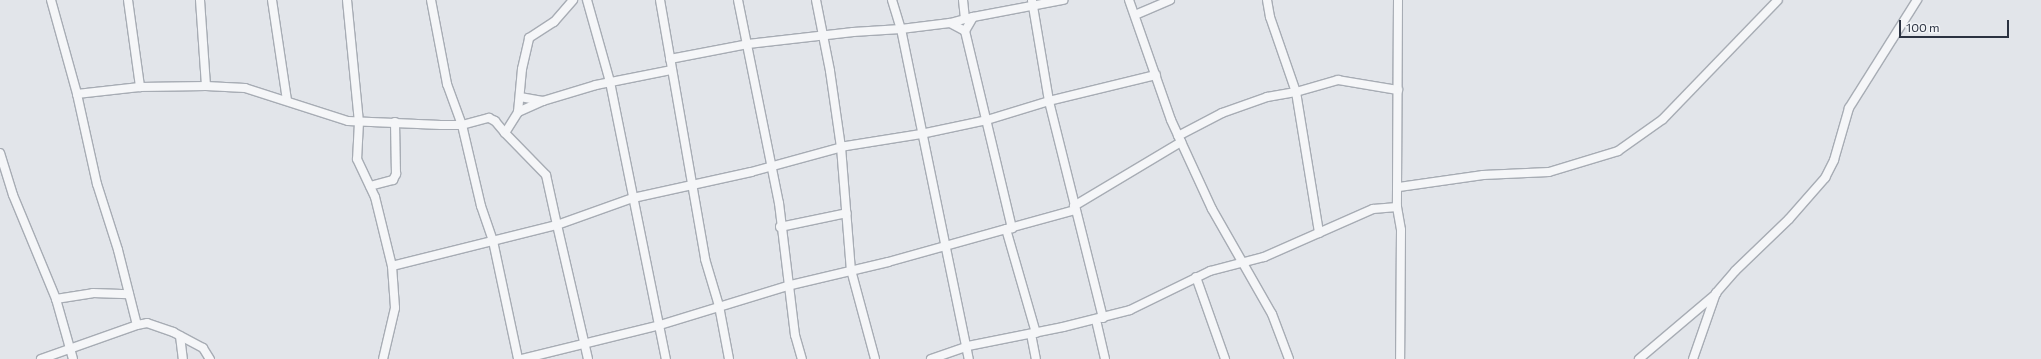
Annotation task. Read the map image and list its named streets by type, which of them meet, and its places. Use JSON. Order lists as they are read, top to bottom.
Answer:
{
  "scale_bar": "100 m"
}
